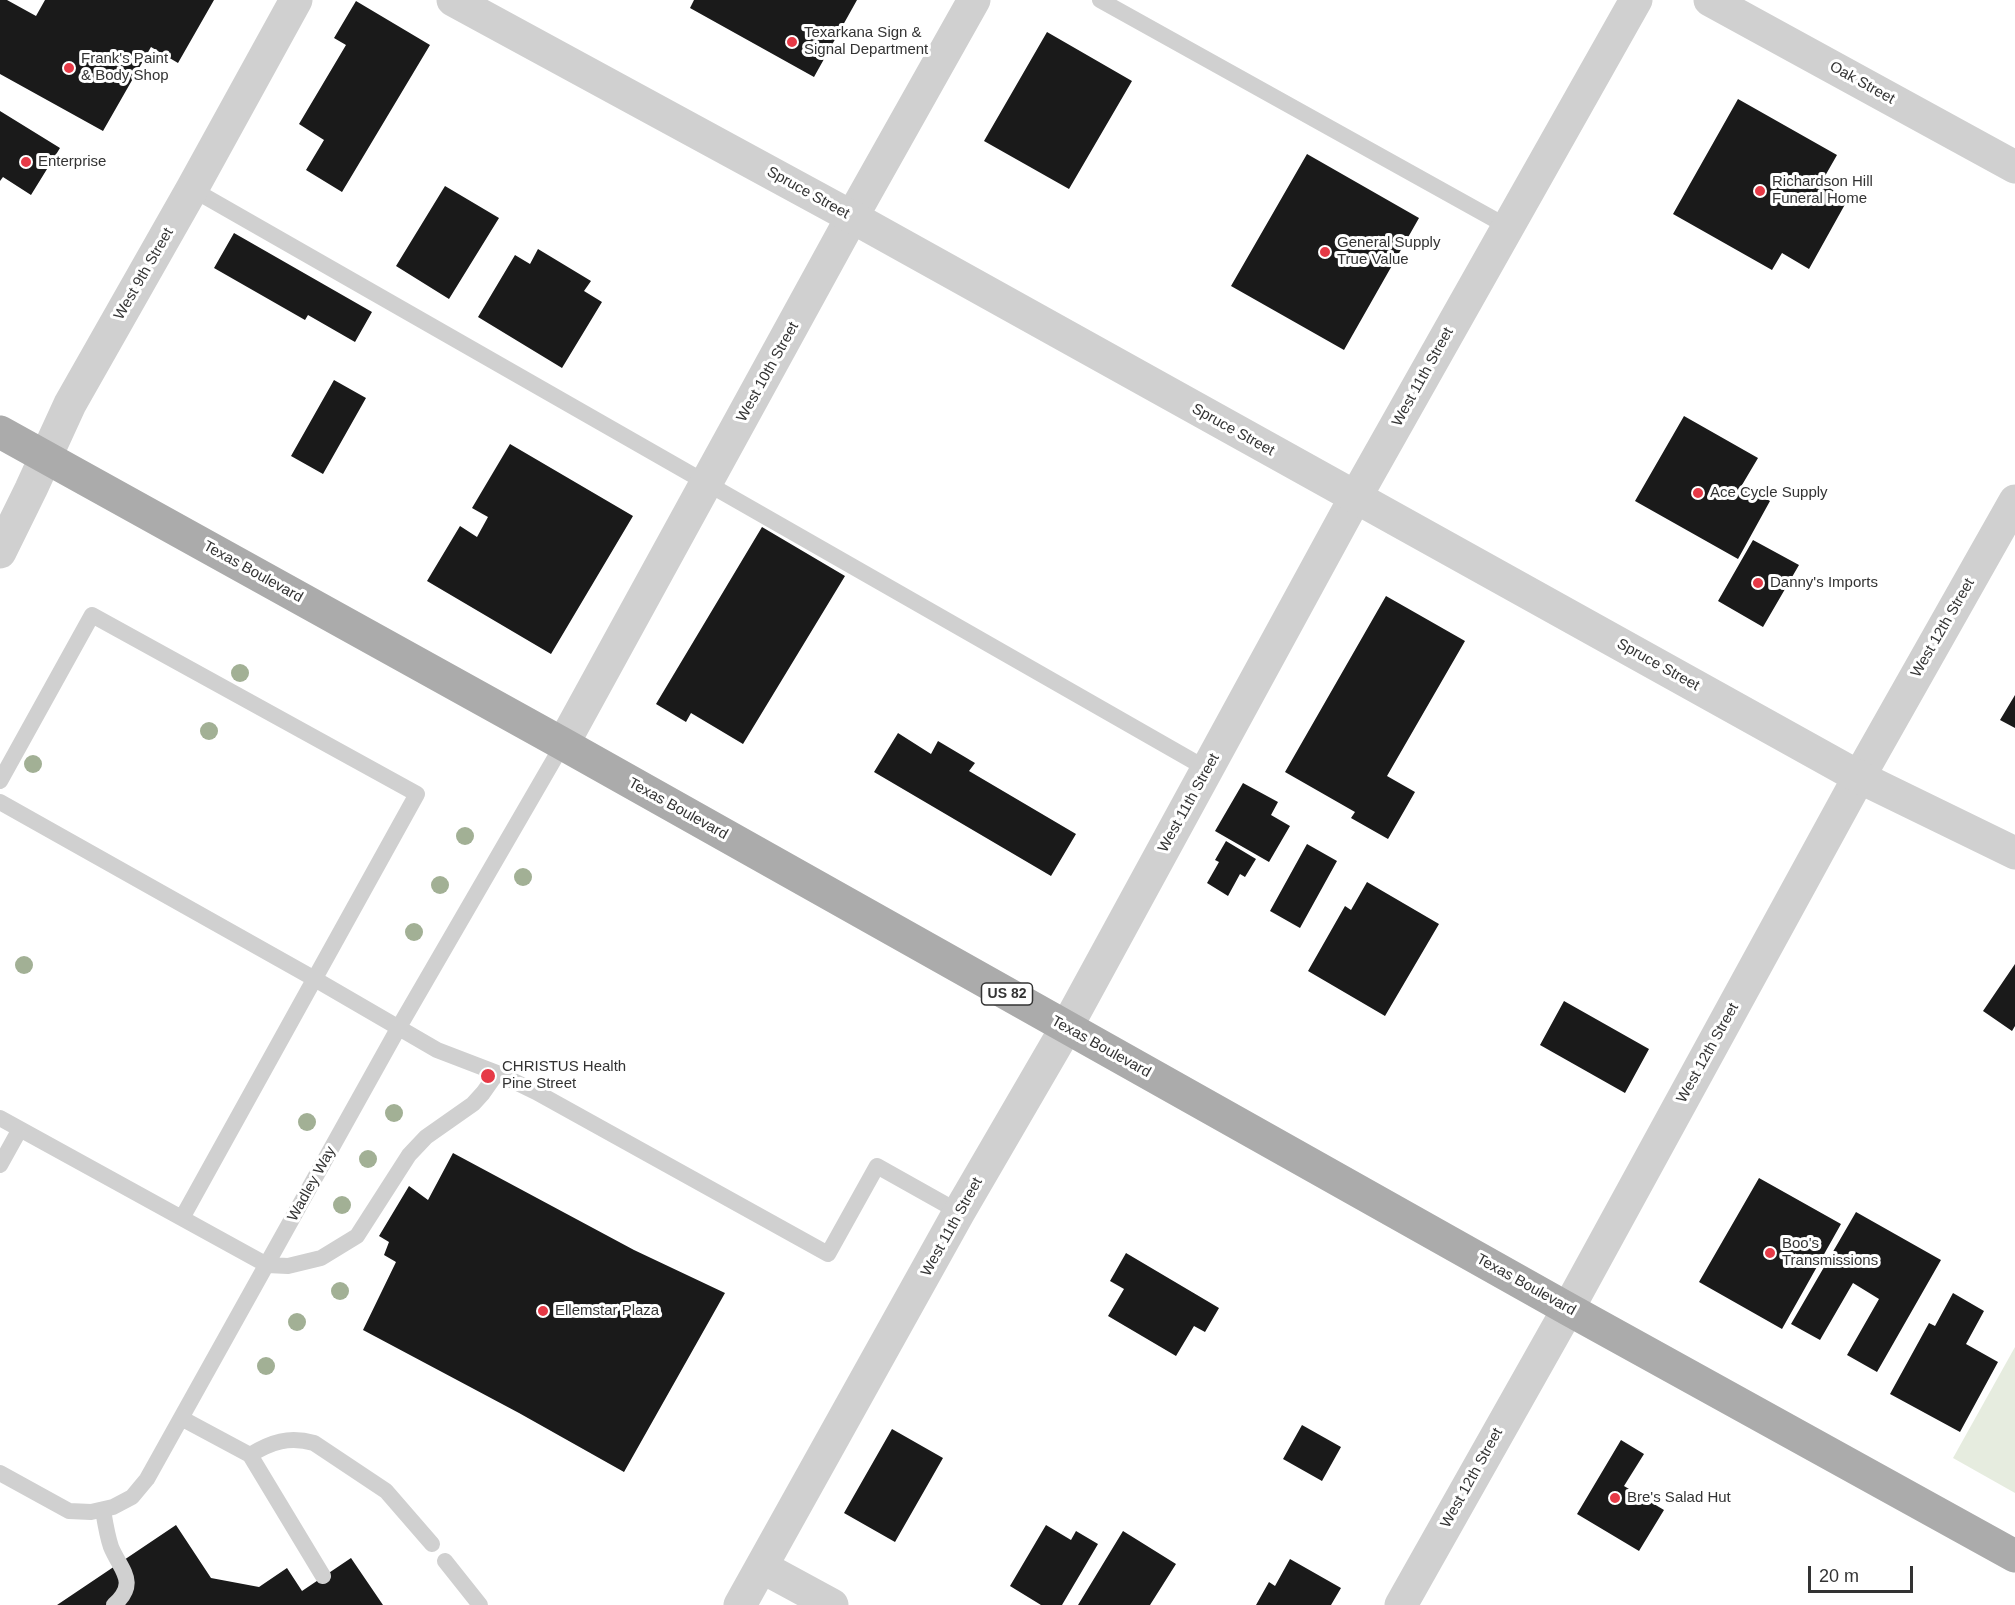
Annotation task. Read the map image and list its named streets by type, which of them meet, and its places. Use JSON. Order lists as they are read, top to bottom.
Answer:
{
  "streets": {
    "main road": ["Texas Boulevard", "US 82"],
    "street": [
      "Oak Street",
      "Spruce Street",
      "West 9th Street",
      "West 10th Street",
      "West 11th Street",
      "West 12th Street"
    ],
    "lane": ["Wadley Way"]
  },
  "crossings": [
    ["Spruce Street", "West 10th Street"],
    ["Spruce Street", "West 11th Street"],
    ["Spruce Street", "West 12th Street"],
    ["West 9th Street", "Texas Boulevard"],
    ["West 10th Street", "Texas Boulevard"],
    ["West 10th Street", "Wadley Way"],
    ["West 11th Street", "Texas Boulevard"],
    ["Texas Boulevard", "West 12th Street"],
    ["Texas Boulevard", "Wadley Way"]
  ],
  "places": [
    "Texarkana Sign & Signal Department",
    "Frank's Paint & Body Shop",
    "Enterprise",
    "Richardson Hill Funeral Home",
    "General Supply True Value",
    "Ace Cycle Supply",
    "Danny's Imports",
    "CHRISTUS Health Pine Street",
    "Boo's Transmissions",
    "Ellemstar Plaza",
    "Bre's Salad Hut"
  ],
  "scale_bar": "20 m"
}
